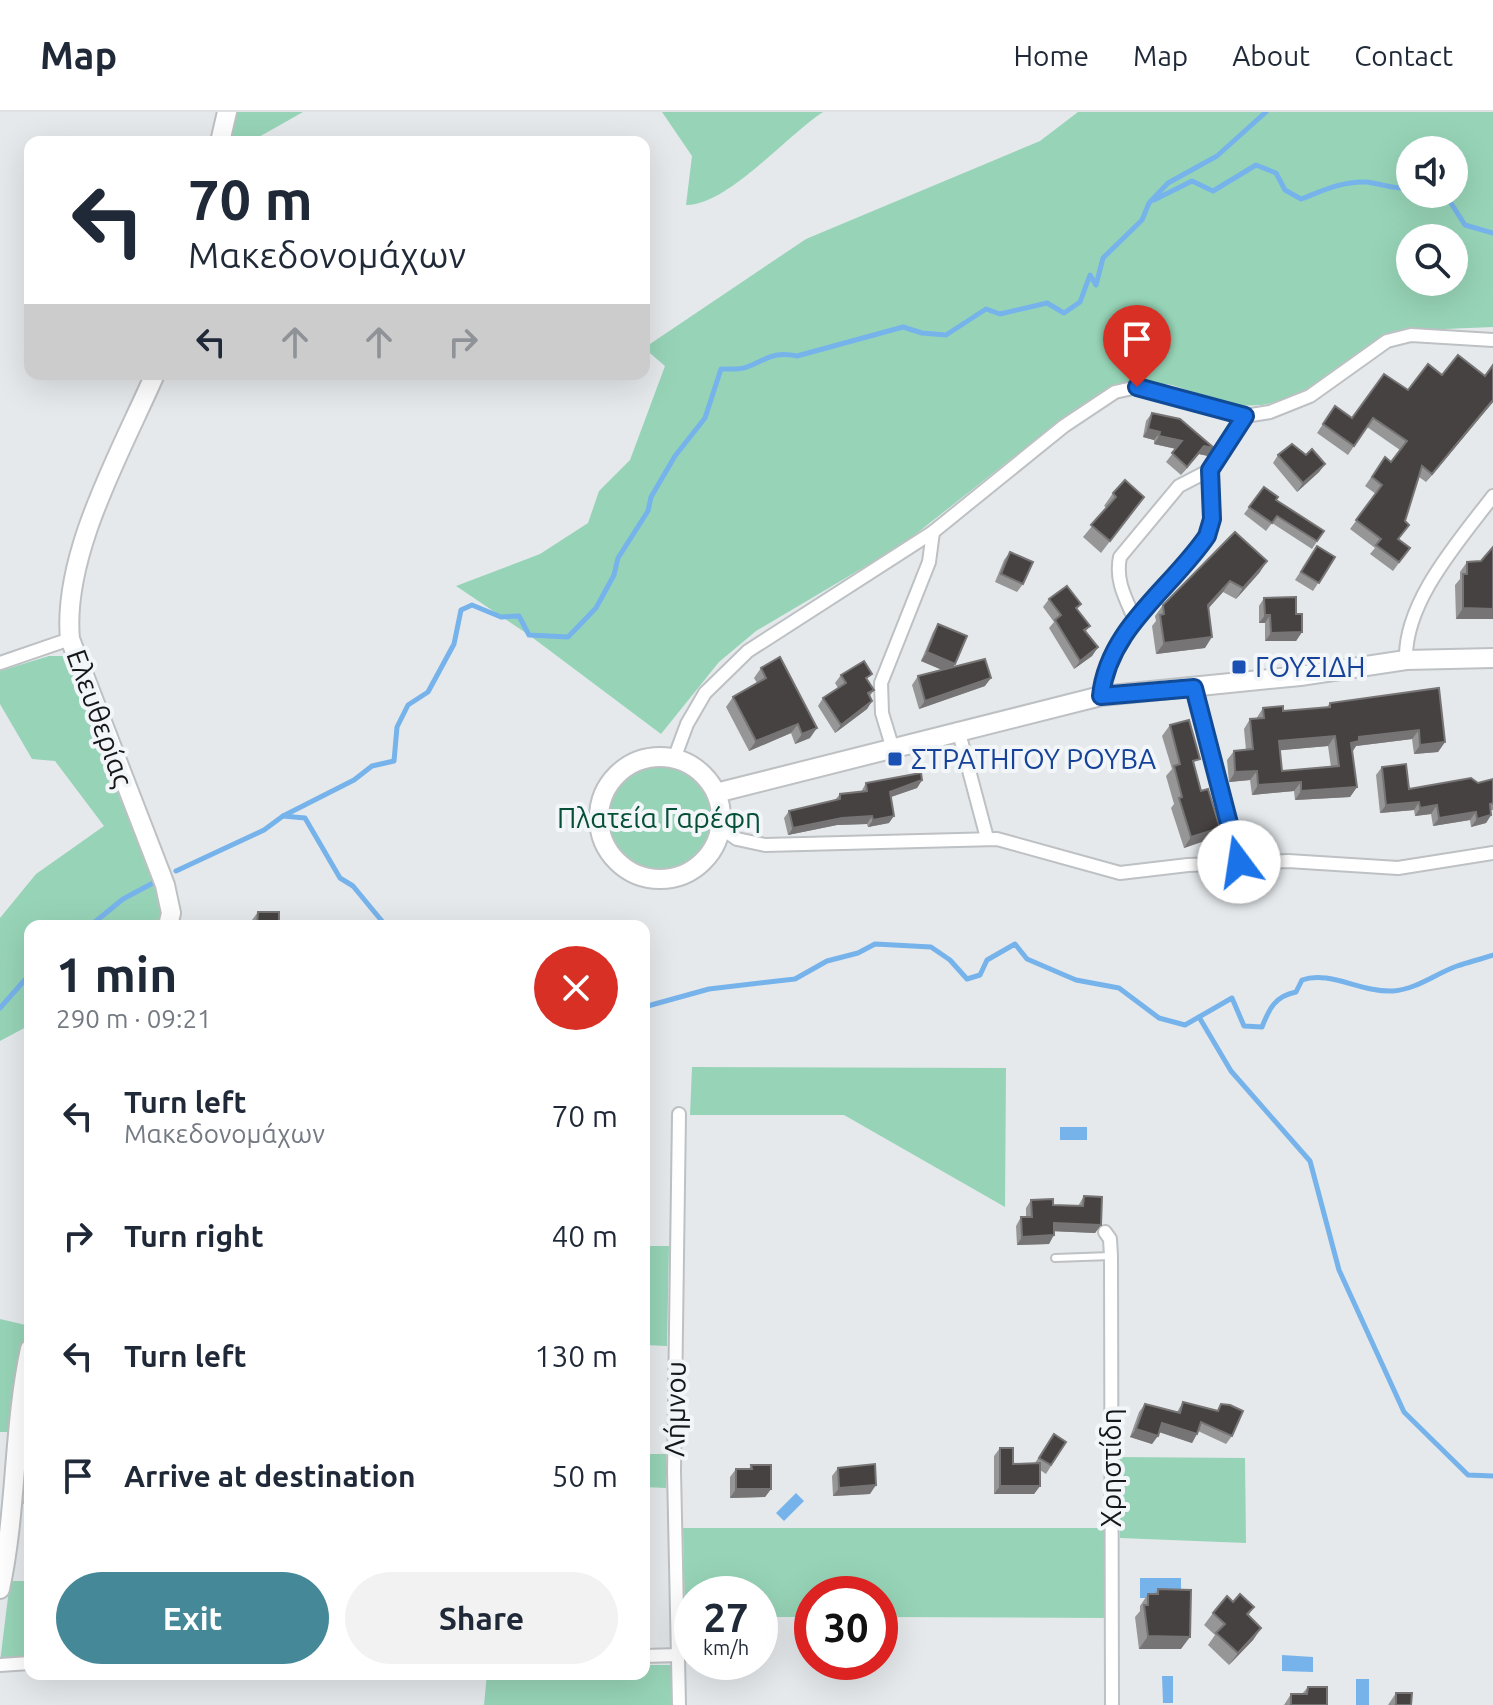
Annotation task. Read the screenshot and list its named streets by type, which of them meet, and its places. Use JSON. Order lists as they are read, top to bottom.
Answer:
{
  "streets": {
    "street": ["Ελευθερίας", "Λήμνου", "Χρηστίδη"]
  },
  "parks": ["Πλατεία Γαρέφη"],
  "places": {
    "transit": ["ΓΟΥΣΙΔΗ", "ΣΤΡΑΤΗΓΟΥ ΡΟΥΒΑ"]
  },
  "page": {
    "header": "Map",
    "nav": [
      "Home",
      "Map",
      "About",
      "Contact"
    ],
    "turn": ["70 m", "Μακεδονομάχων"],
    "heading": ["1 min", "290 m · 09:21"],
    "list": [
      {
        "name": "Turn left",
        "note": "Μακεδονομάχων",
        "value": "70 m"
      },
      {
        "name": "Turn right",
        "value": "40 m"
      },
      {
        "name": "Turn left",
        "value": "130 m"
      },
      {
        "name": "Arrive at destination",
        "value": "50 m"
      }
    ],
    "buttons": ["Exit", "Share"],
    "speed": "27 km/h",
    "limit": "30"
  }
}
